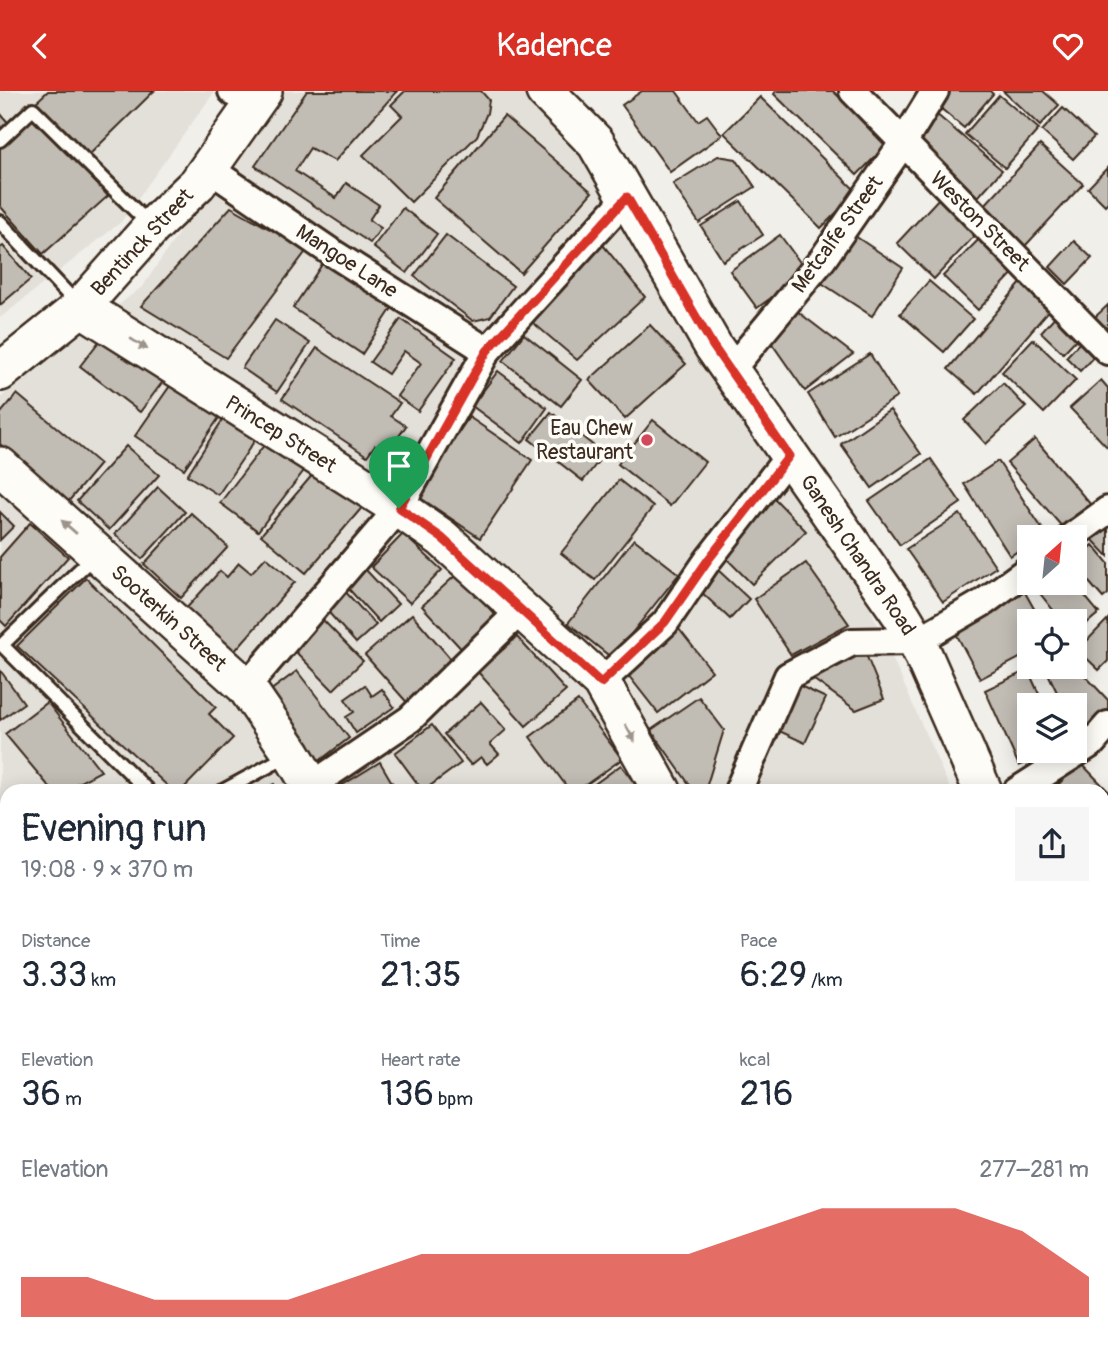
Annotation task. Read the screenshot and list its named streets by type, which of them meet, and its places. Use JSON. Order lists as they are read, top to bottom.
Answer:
{
  "streets": {
    "street": [
      "Weston Street",
      "Metcalfe Street",
      "Bentinck Street",
      "Mangoe Lane",
      "Princep Street",
      "Ganesh Chandra Road",
      "Sooterkin Street"
    ]
  },
  "crossings": [
    ["Weston Street", "Metcalfe Street"],
    ["Metcalfe Street", "Ganesh Chandra Road"],
    ["Bentinck Street", "Mangoe Lane"],
    ["Bentinck Street", "Princep Street"]
  ],
  "one_way": ["Princep Street"],
  "places": ["Eau Chew Restaurant"],
  "north": "top right",
  "page": {
    "header": "Kadence",
    "heading": ["Evening run", "19:08 · 9 × 370 m"],
    "stats": [
      ["Distance", "3.33 km"],
      ["Time", "21:35"],
      ["Pace", "6:29 /km"],
      ["Elevation", "36 m"],
      ["Heart rate", "136 bpm"],
      ["kcal", "216"]
    ],
    "chart": ["Elevation", "277–281 m"]
  }
}
